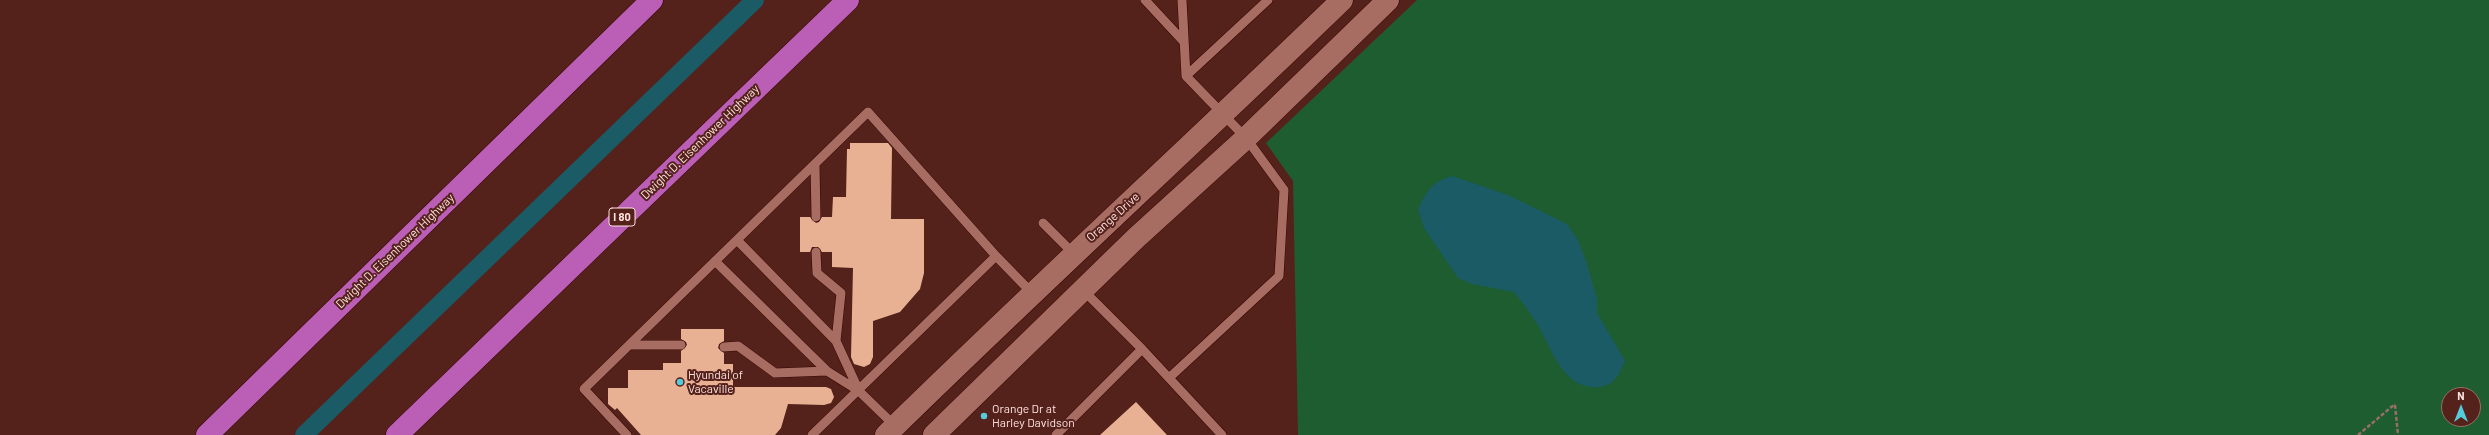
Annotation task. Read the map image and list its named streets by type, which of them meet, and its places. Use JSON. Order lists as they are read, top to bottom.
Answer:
{
  "streets": {
    "highway": ["Dwight D. Eisenhower Highway", "I 80"],
    "street": ["Orange Drive"]
  },
  "places": ["Hyundai of Vacaville", "Orange Dr at Harley Davidson"],
  "north": "top"
}
